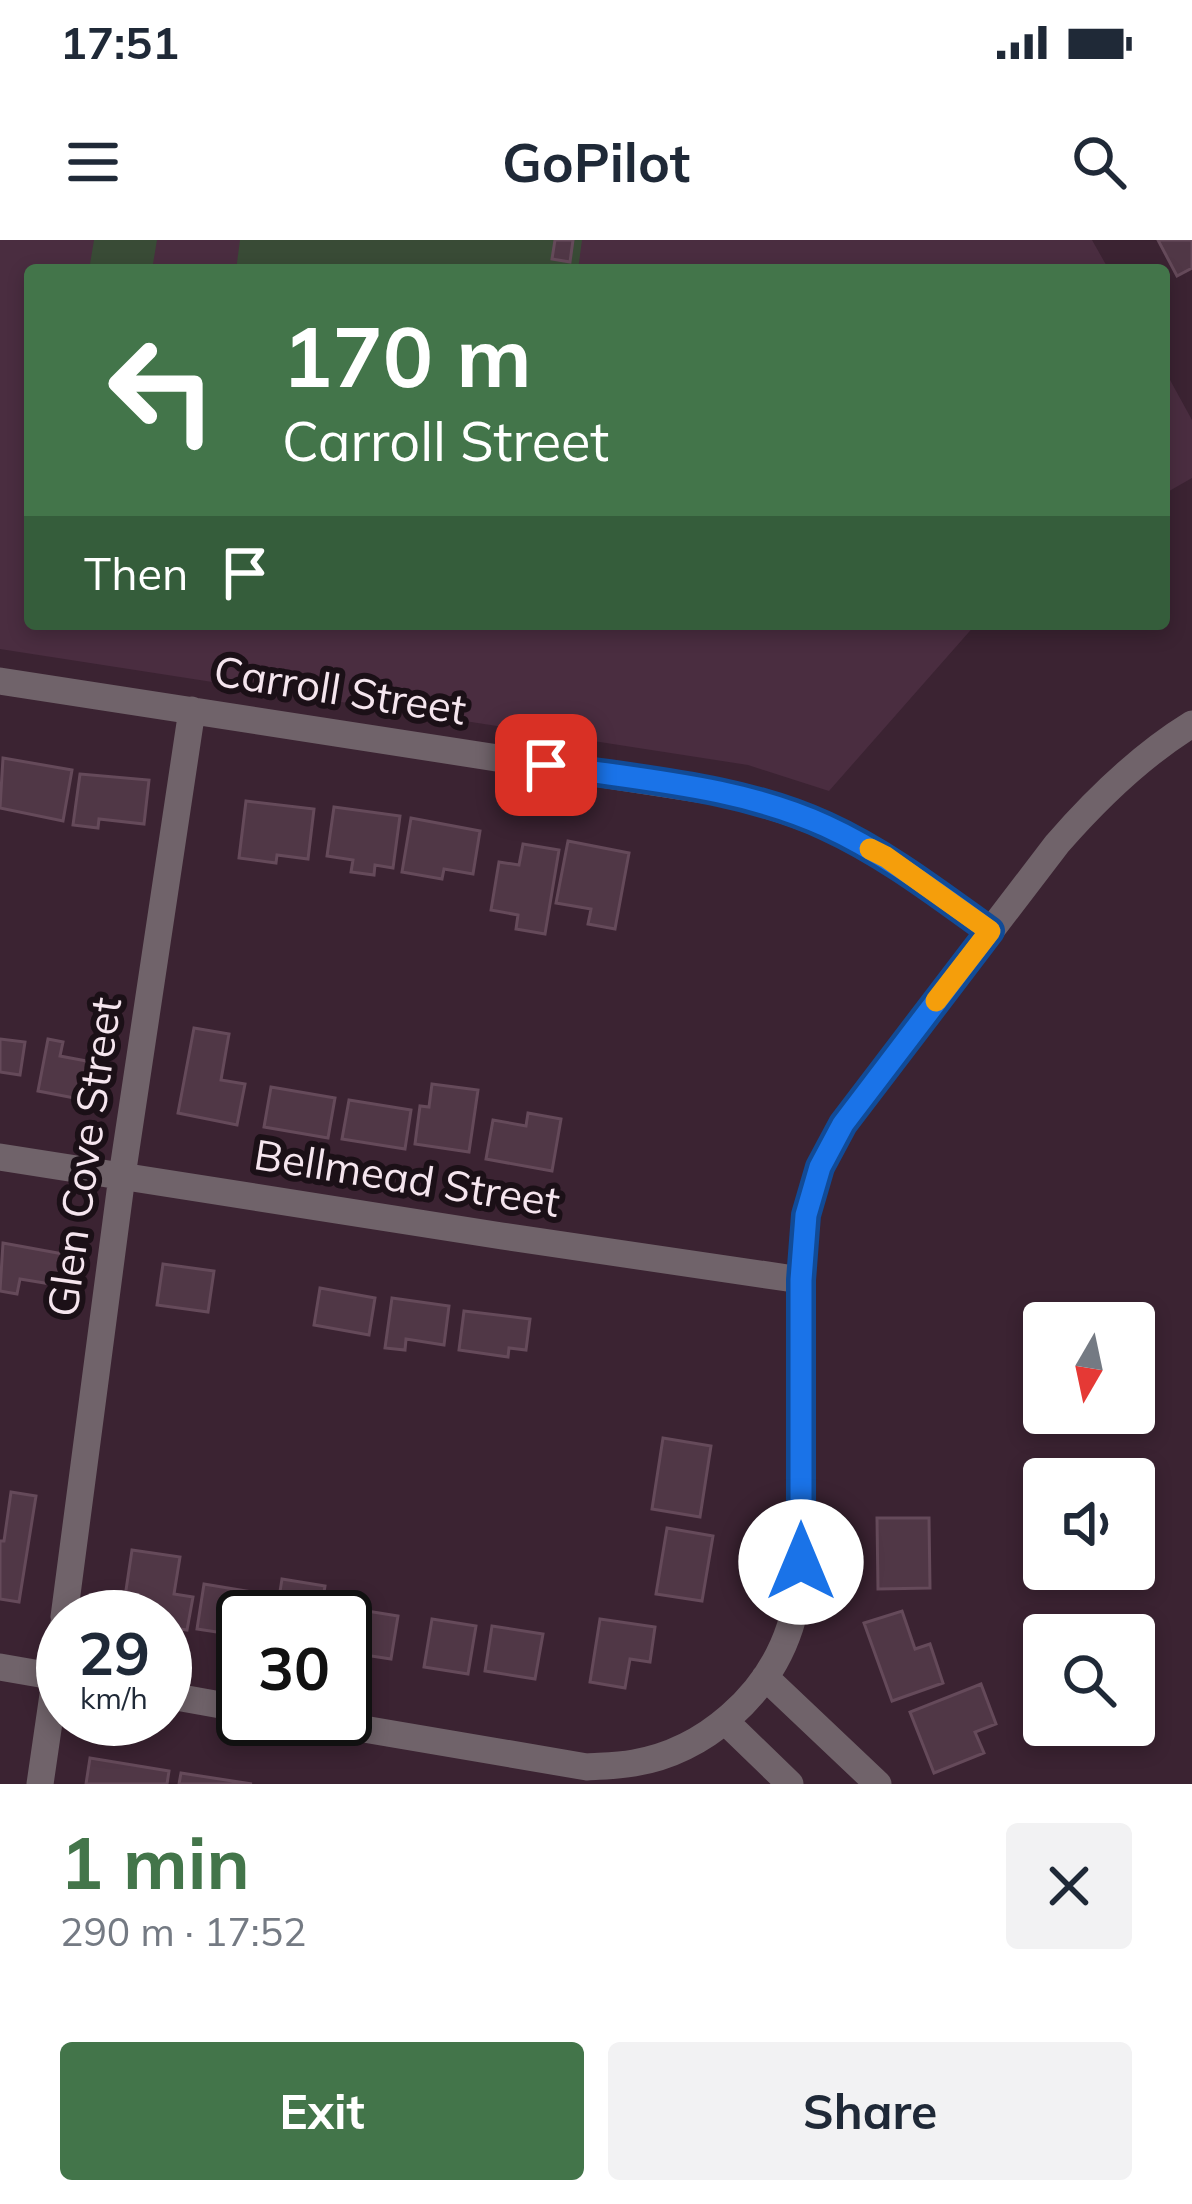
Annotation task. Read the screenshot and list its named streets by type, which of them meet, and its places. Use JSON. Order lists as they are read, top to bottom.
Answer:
{
  "streets": {
    "street": ["Carroll Street", "Glen Cove Street", "Bellmead Street"]
  },
  "crossings": [
    ["Carroll Street", "Glen Cove Street"],
    ["Glen Cove Street", "Bellmead Street"]
  ],
  "north": "bottom",
  "page": {
    "status": "17:51",
    "header": "GoPilot",
    "turn": ["170 m", "Carroll Street"],
    "then": "Then",
    "speed": "29 km/h",
    "limit": "30",
    "heading": ["1 min", "290 m · 17:52"],
    "buttons": ["Exit", "Share"]
  }
}
